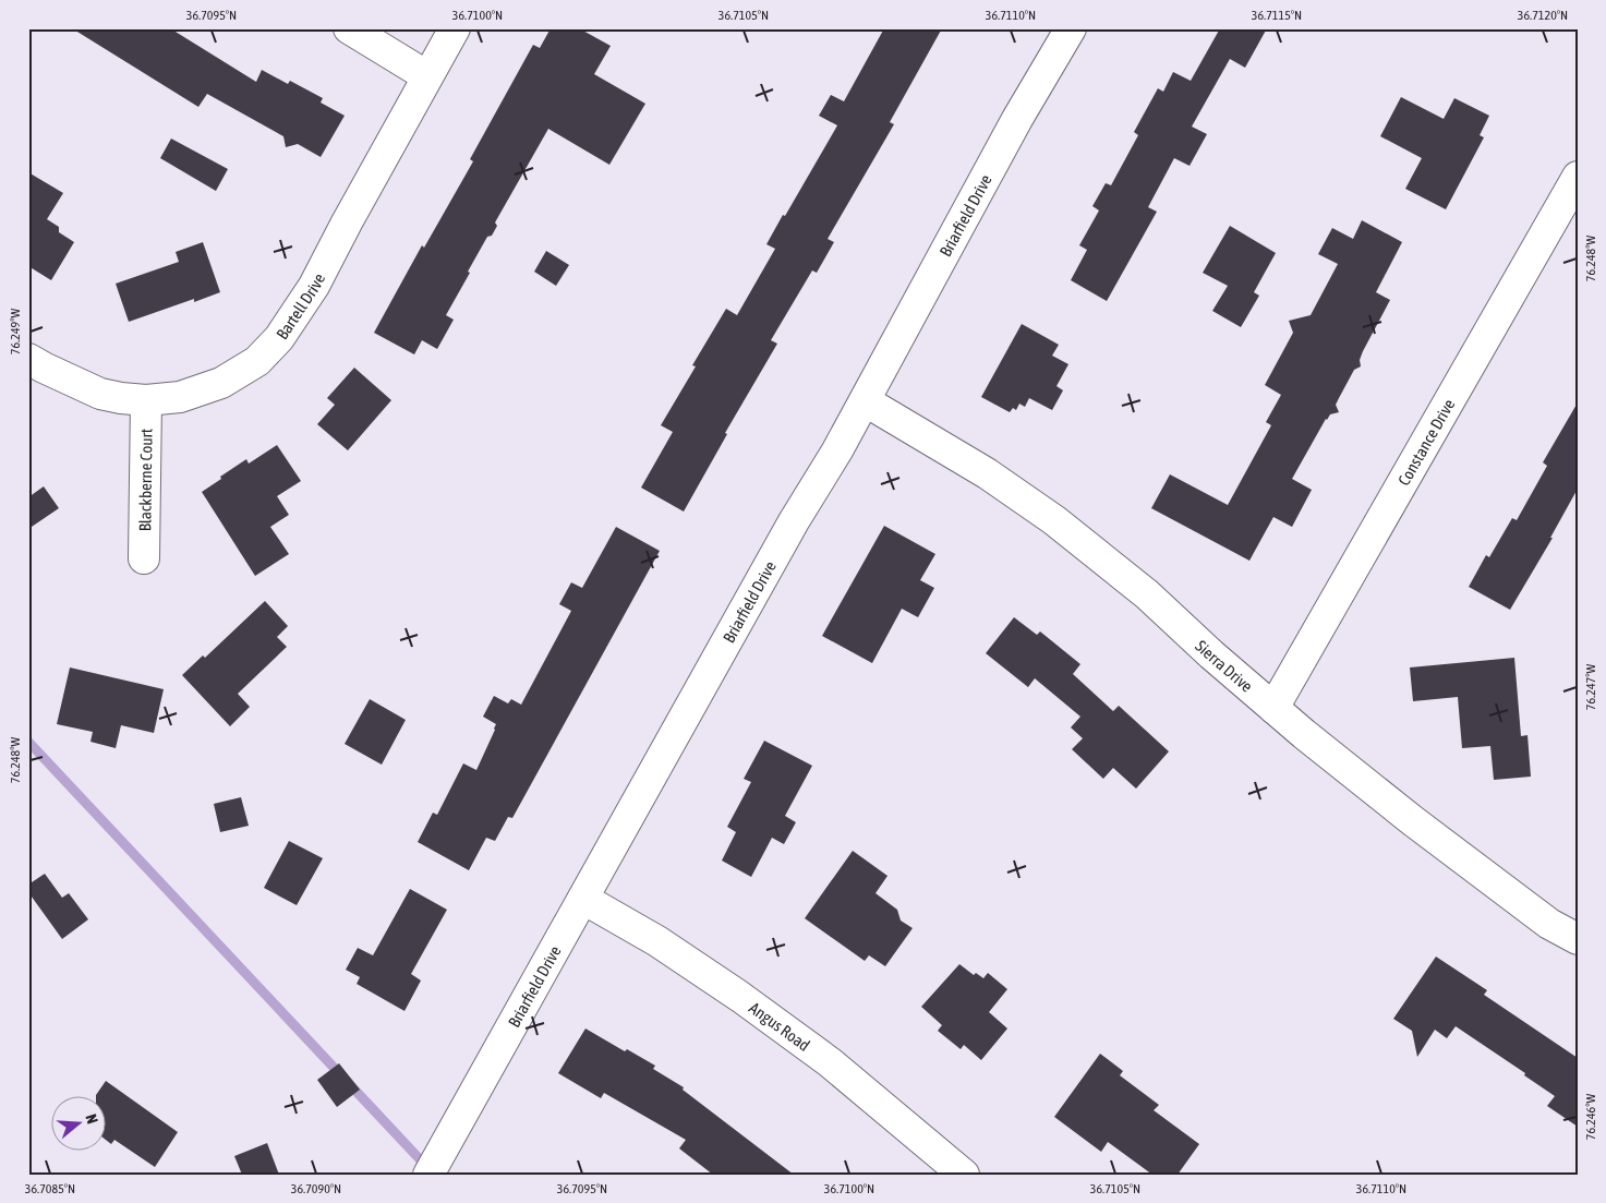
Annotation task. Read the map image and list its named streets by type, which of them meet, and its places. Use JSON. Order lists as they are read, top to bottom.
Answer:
{
  "streets": {
    "street": [
      "Briarfield Drive",
      "Bartell Drive",
      "Constance Drive",
      "Blackberne Court",
      "Sierra Drive",
      "Angus Road"
    ]
  },
  "crossings": [
    ["Briarfield Drive", "Sierra Drive"],
    ["Briarfield Drive", "Angus Road"],
    ["Bartell Drive", "Blackberne Court"],
    ["Constance Drive", "Sierra Drive"]
  ],
  "north": "right",
  "coordinates": [
    "36.7095°N",
    "36.7100°N",
    "36.7105°N",
    "36.7110°N",
    "36.7115°N",
    "36.7120°N",
    "76.248°W",
    "76.249°W",
    "76.247°W",
    "76.246°W",
    "36.7085°N",
    "36.7090°N"
  ]
}
